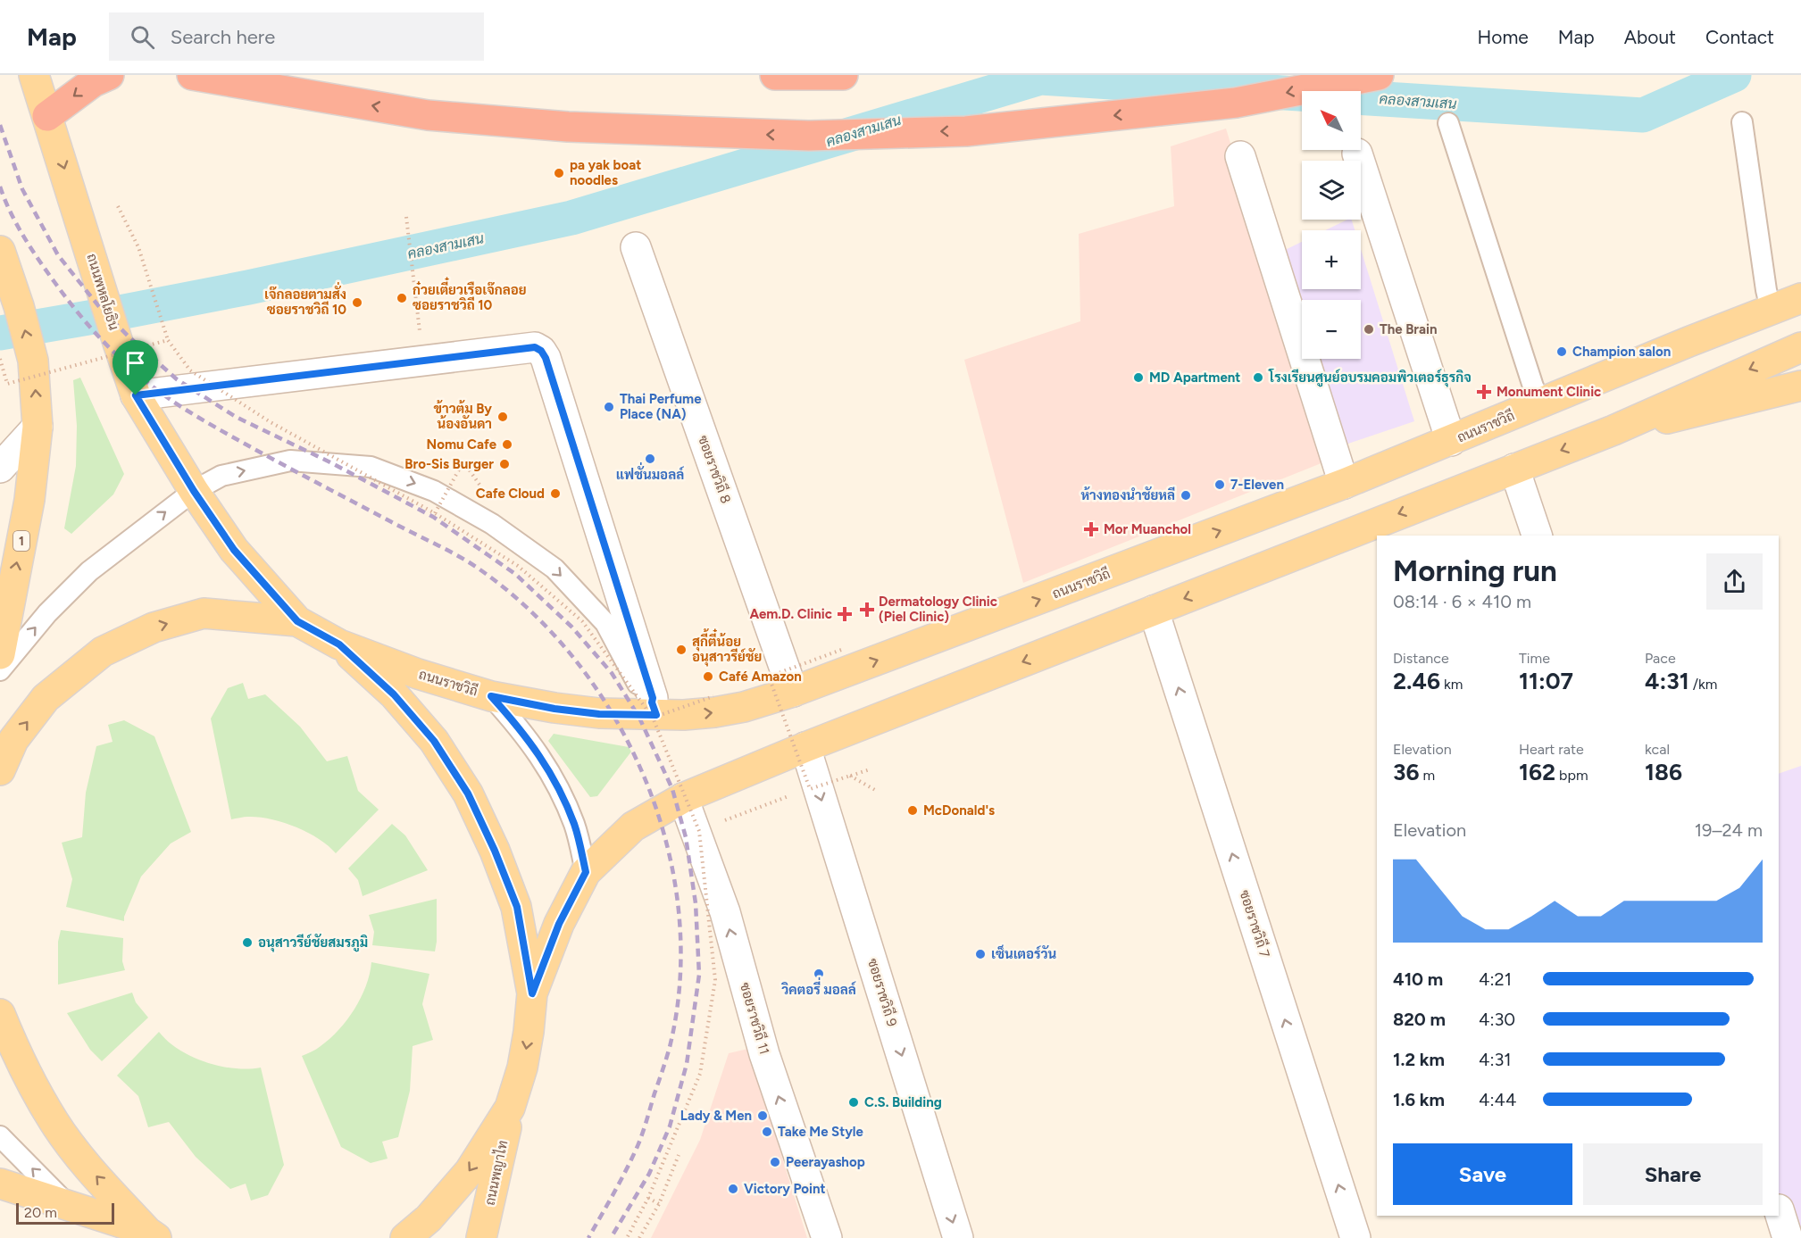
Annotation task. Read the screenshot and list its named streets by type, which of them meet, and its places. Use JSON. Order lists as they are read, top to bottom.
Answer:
{
  "streets": {
    "main road": [
      "ถนนพหลโยธิน",
      "ถนนราชวิถี",
      "1",
      "ถนนพญาไท"
    ],
    "street": [
      "ซอยราชวิถี 8",
      "ซอยราชวิถี 7",
      "ซอยราชวิถี 9",
      "ซอยราชวิถี 11"
    ]
  },
  "crossings": [
    ["ถนนราชวิถี", "ซอยราชวิถี 8"]
  ],
  "one_way": ["ซอยราชวิถี 7", "ซอยราชวิถี 9", "ซอยราชวิถี 11"],
  "water": ["คลองสามเสน"],
  "places": {
    "other": [
      "pa yak boat noodles",
      "ก๋วยเตี๋ยวเรือเจ๊กลอย ซอยราชวิถี 10",
      "เจ๊กลอยตามสั่ง ซอยราชวิถี 10",
      "The Brain",
      "Champion salon",
      "MD Apartment",
      "โรงเรียนศูนย์อบรมคอมพิวเตอร์ธุรกิจ",
      "Thai Perfume Place (NA)",
      "ข้าวต้ม By น้องอันดา",
      "Nomu Cafe",
      "แฟชั่นมอลล์",
      "Bro-Sis Burger",
      "7-Eleven",
      "Cafe Cloud",
      "ห้างทองนำชัยหลี",
      "สุกี้ตี๋น้อย อนุสาวรีย์ชัย",
      "Café Amazon",
      "McDonald's",
      "อนุสาวรีย์ชัยสมรภูมิ",
      "เซ็นเตอร์วัน",
      "วิคตอรี่ มอลล์",
      "C.S. Building",
      "Lady & Men",
      "Take Me Style",
      "Peerayashop",
      "Victory Point"
    ],
    "health": [
      "Monument Clinic",
      "Mor Muanchol",
      "Dermatology Clinic (Piel Clinic)",
      "Aem.D. Clinic"
    ]
  },
  "scale_bar": "20 m",
  "north": "top left",
  "page": {
    "header": "Map",
    "search": "Search here",
    "nav": [
      "Home",
      "Map",
      "About",
      "Contact"
    ],
    "map_buttons": ["+", "−"],
    "heading": ["Morning run", "08:14 · 6 × 410 m"],
    "stats": [
      ["Distance", "2.46 km"],
      ["Time", "11:07"],
      ["Pace", "4:31 /km"],
      ["Elevation", "36 m"],
      ["Heart rate", "162 bpm"],
      ["kcal", "186"]
    ],
    "chart": ["Elevation", "19–24 m"],
    "list": [
      {
        "name": "410 m",
        "note": "4:21"
      },
      {
        "name": "820 m",
        "note": "4:30"
      },
      {
        "name": "1.2 km",
        "note": "4:31"
      },
      {
        "name": "1.6 km",
        "note": "4:44"
      }
    ],
    "buttons": ["Save", "Share"],
    "scale": "20 m"
  }
}
